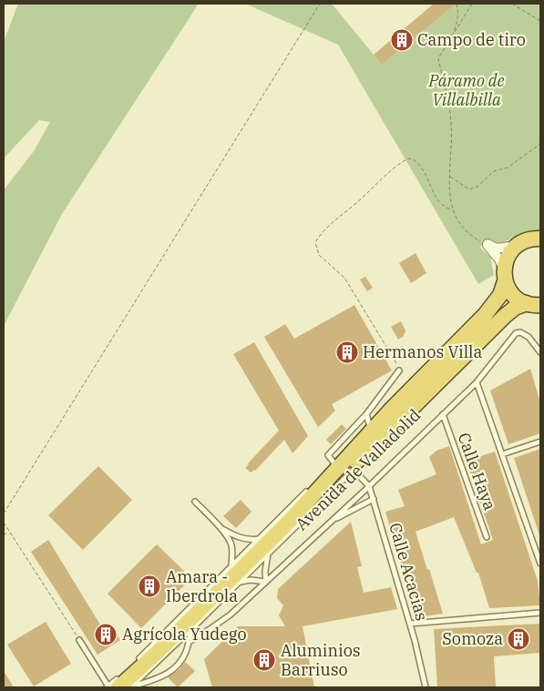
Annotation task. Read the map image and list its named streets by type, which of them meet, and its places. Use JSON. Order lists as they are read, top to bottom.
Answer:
{
  "streets": {
    "highway": ["Avenida de Valladolid"],
    "lane": ["Calle Haya", "Calle Acacias"]
  },
  "crossings": [
    ["Avenida de Valladolid", "Calle Haya"],
    ["Avenida de Valladolid", "Calle Acacias"]
  ],
  "parks": ["Páramo de Villalbilla"],
  "places": {
    "building": [
      "Campo de tiro",
      "Hermanos Villa",
      "Amara - Iberdrola",
      "Agrícola Yudego",
      "Somoza",
      "Aluminios Barriuso"
    ]
  }
}
